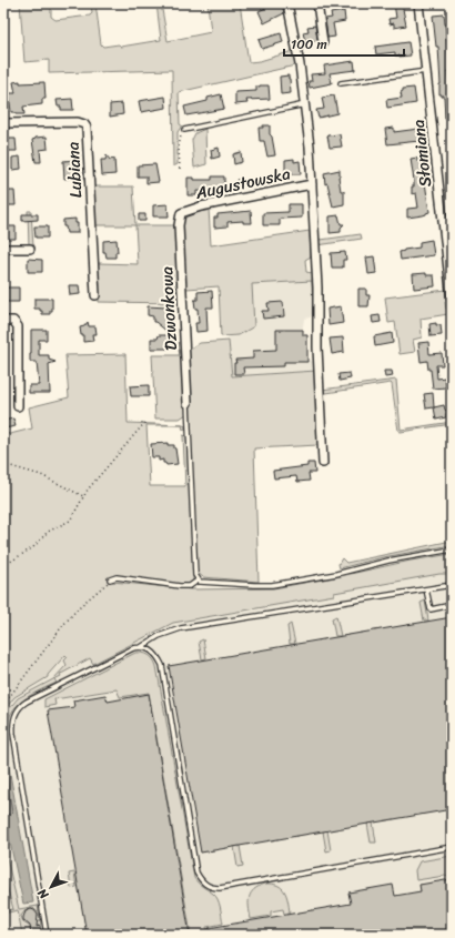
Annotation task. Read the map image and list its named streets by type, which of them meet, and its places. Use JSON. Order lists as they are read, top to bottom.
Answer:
{
  "streets": {
    "street": [
      "Słomiana",
      "Lubiana",
      "Augustowska",
      "Dzwonkowa"
    ]
  },
  "crossings": [
    ["Augustowska", "Dzwonkowa"]
  ],
  "scale_bar": "100 m",
  "north": "bottom left"
}
